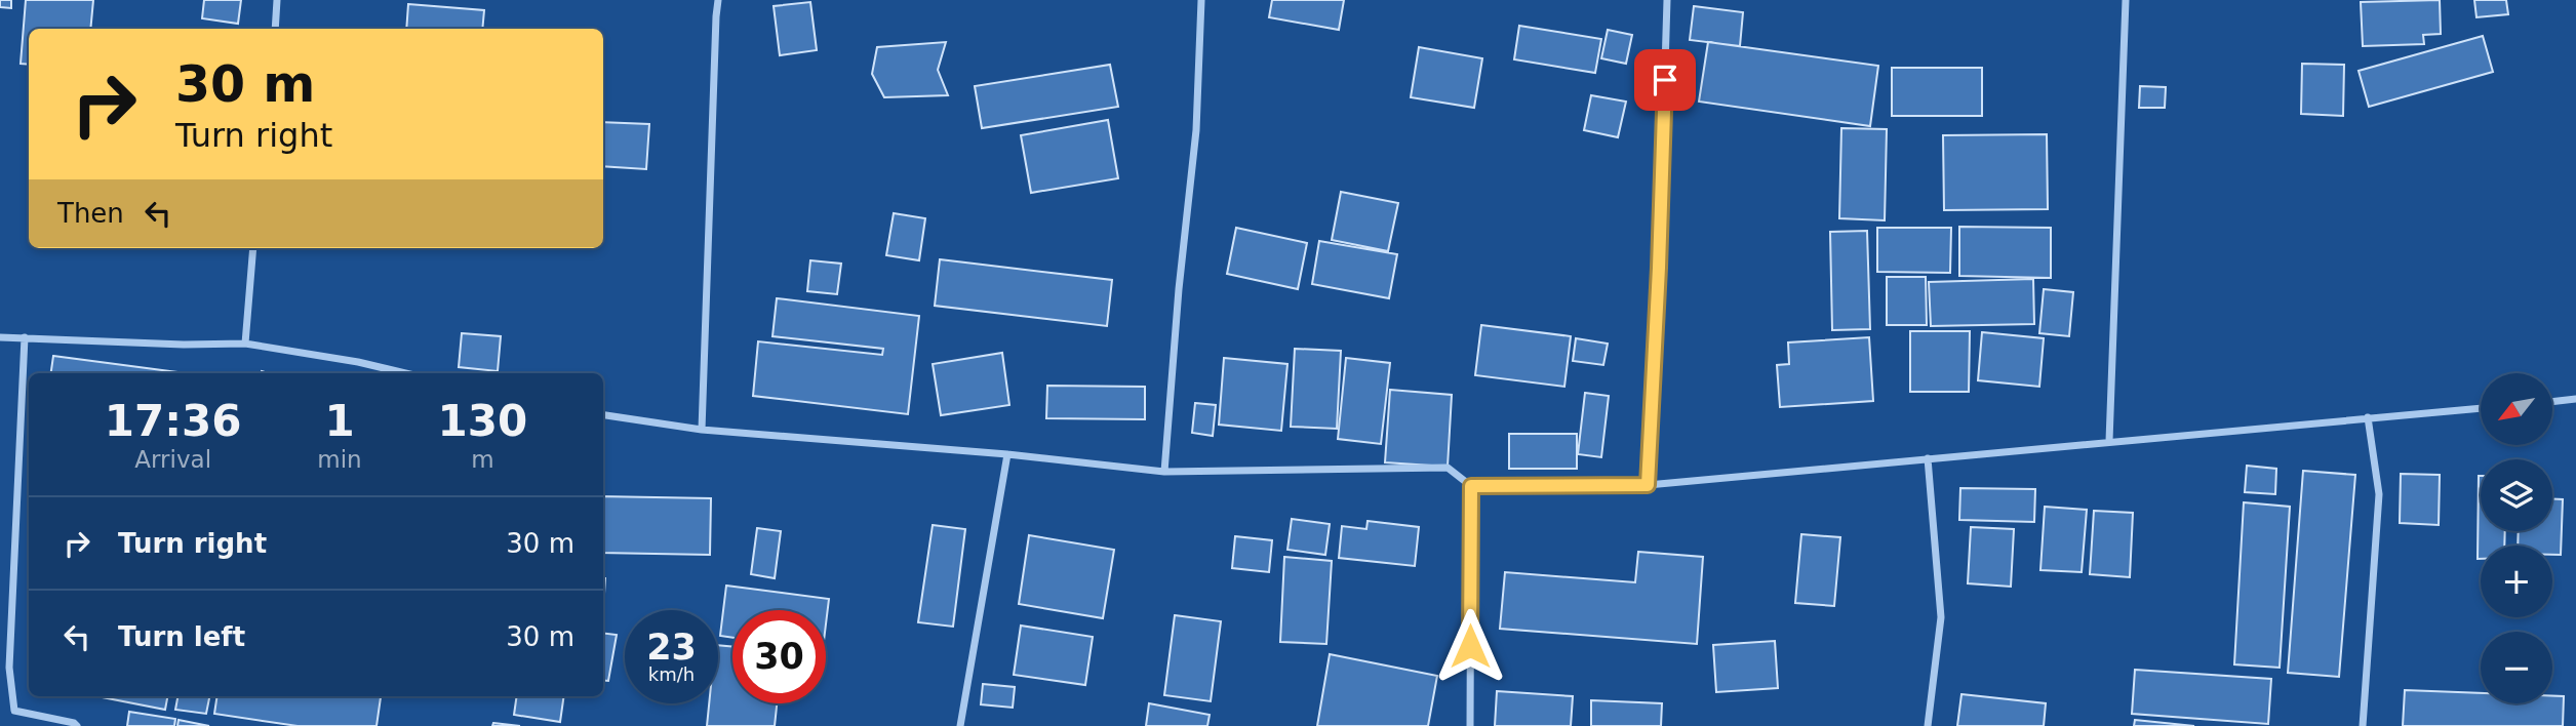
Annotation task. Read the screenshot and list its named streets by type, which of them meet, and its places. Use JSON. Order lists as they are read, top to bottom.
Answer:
{
  "north": "bottom left",
  "page": {
    "turn": ["30 m", "Turn right"],
    "then": "Then",
    "map_buttons": ["+", "−"],
    "eta": [
      "17:36",
      "Arrival",
      "1",
      "min",
      "130",
      "m"
    ],
    "list": [
      {
        "name": "Turn right",
        "value": "30 m"
      },
      {
        "name": "Turn left",
        "value": "30 m"
      }
    ],
    "speed": "23 km/h",
    "limit": "30"
  }
}
